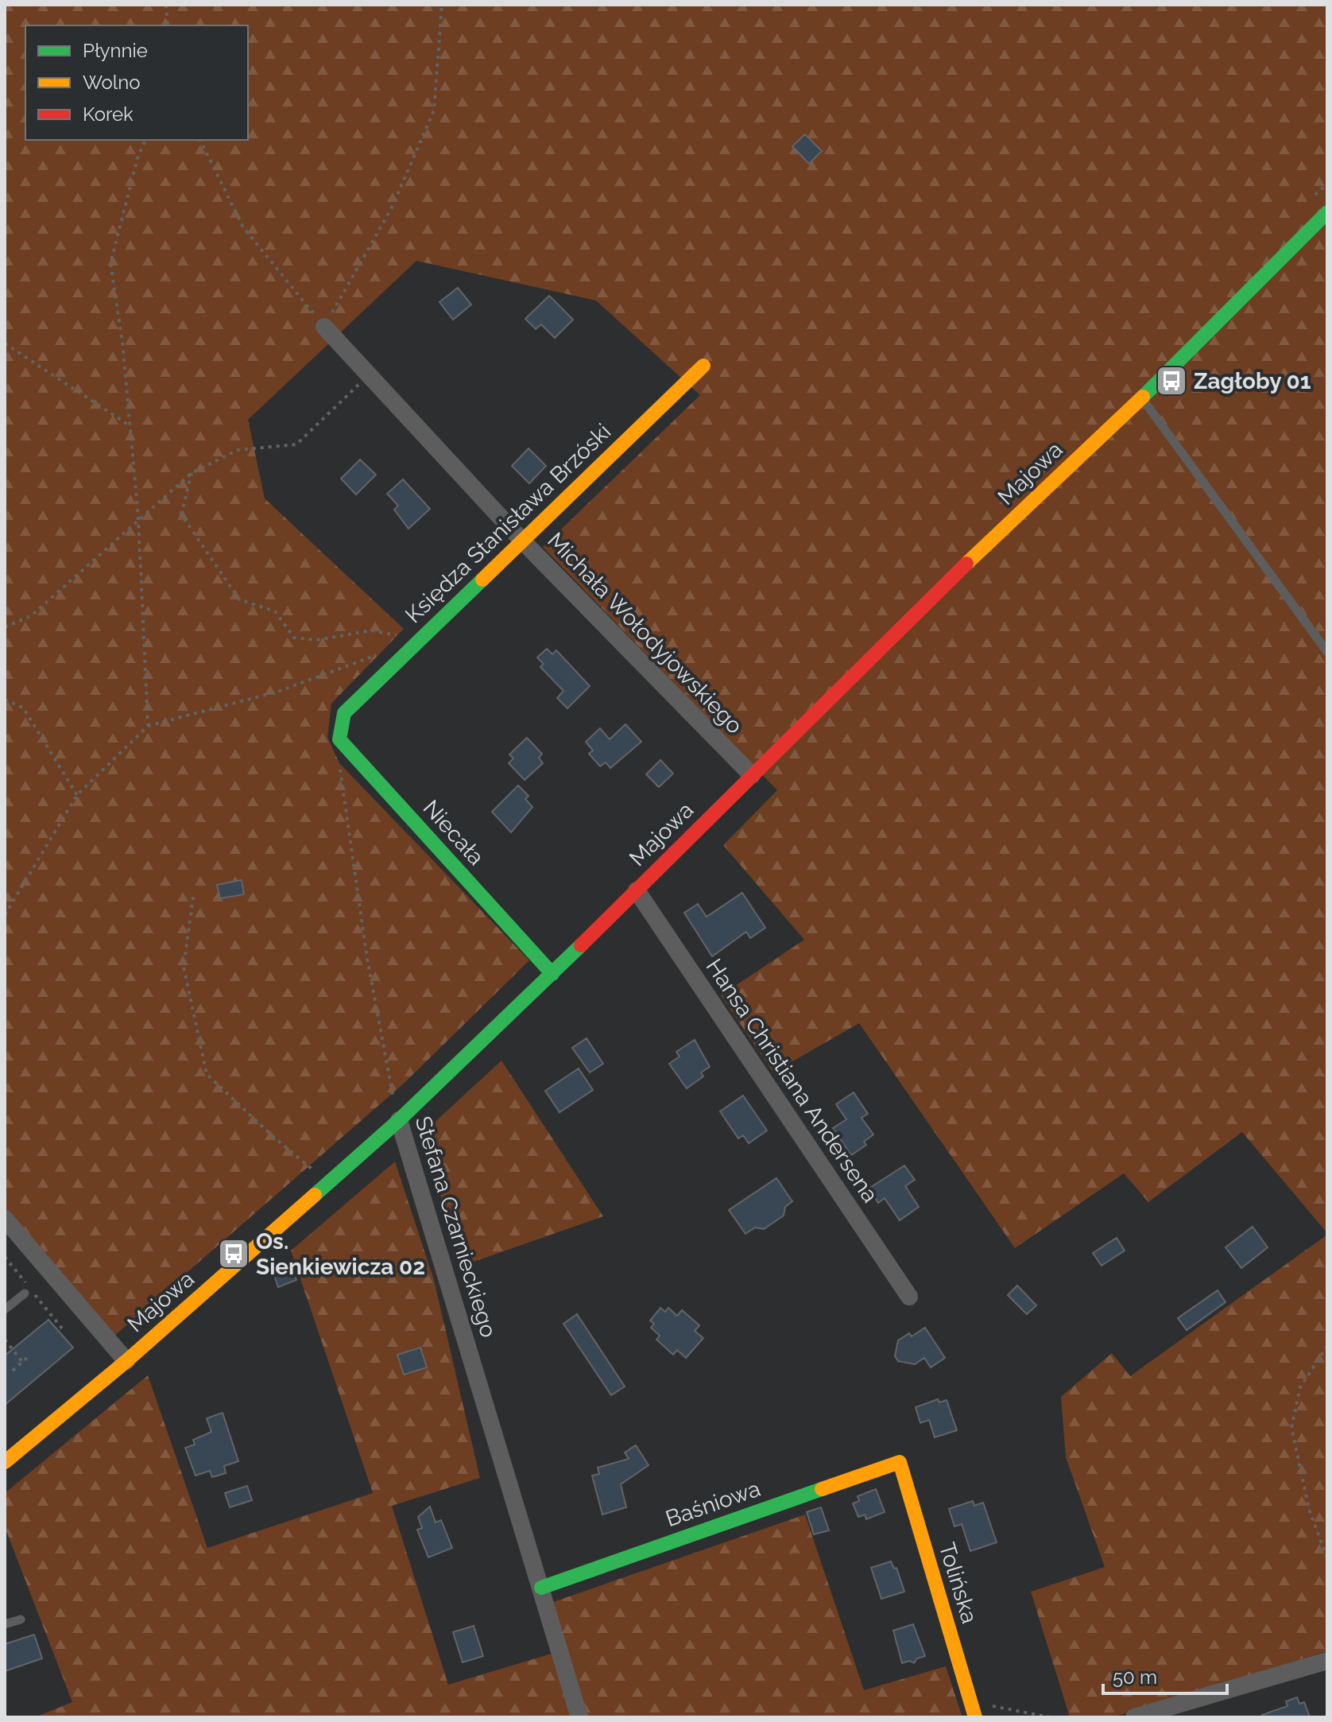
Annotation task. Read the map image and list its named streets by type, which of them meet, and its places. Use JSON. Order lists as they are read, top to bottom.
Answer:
{
  "streets": {
    "street": [
      "Majowa",
      "Księdza Stanisława Brzóski",
      "Michała Wołodyjowskiego",
      "Niecała",
      "Hansa Christiana Andersena",
      "Stefana Czarnieckiego",
      "Baśniowa",
      "Tolińska"
    ]
  },
  "crossings": [
    ["Majowa", "Michała Wołodyjowskiego"],
    ["Majowa", "Niecała"],
    ["Majowa", "Hansa Christiana Andersena"],
    ["Majowa", "Stefana Czarnieckiego"],
    ["Księdza Stanisława Brzóski", "Michała Wołodyjowskiego"],
    ["Księdza Stanisława Brzóski", "Niecała"],
    ["Księdza Stanisława Brzóski", "Stefana Czarnieckiego"],
    ["Niecała", "Stefana Czarnieckiego"],
    ["Stefana Czarnieckiego", "Baśniowa"],
    ["Baśniowa", "Tolińska"]
  ],
  "places": {
    "bus stop": ["Zagłoby 01", "Os. Sienkiewicza 02"]
  },
  "legend": ["Płynnie", "Wolno", "Korek"],
  "scale_bar": "50 m"
}
